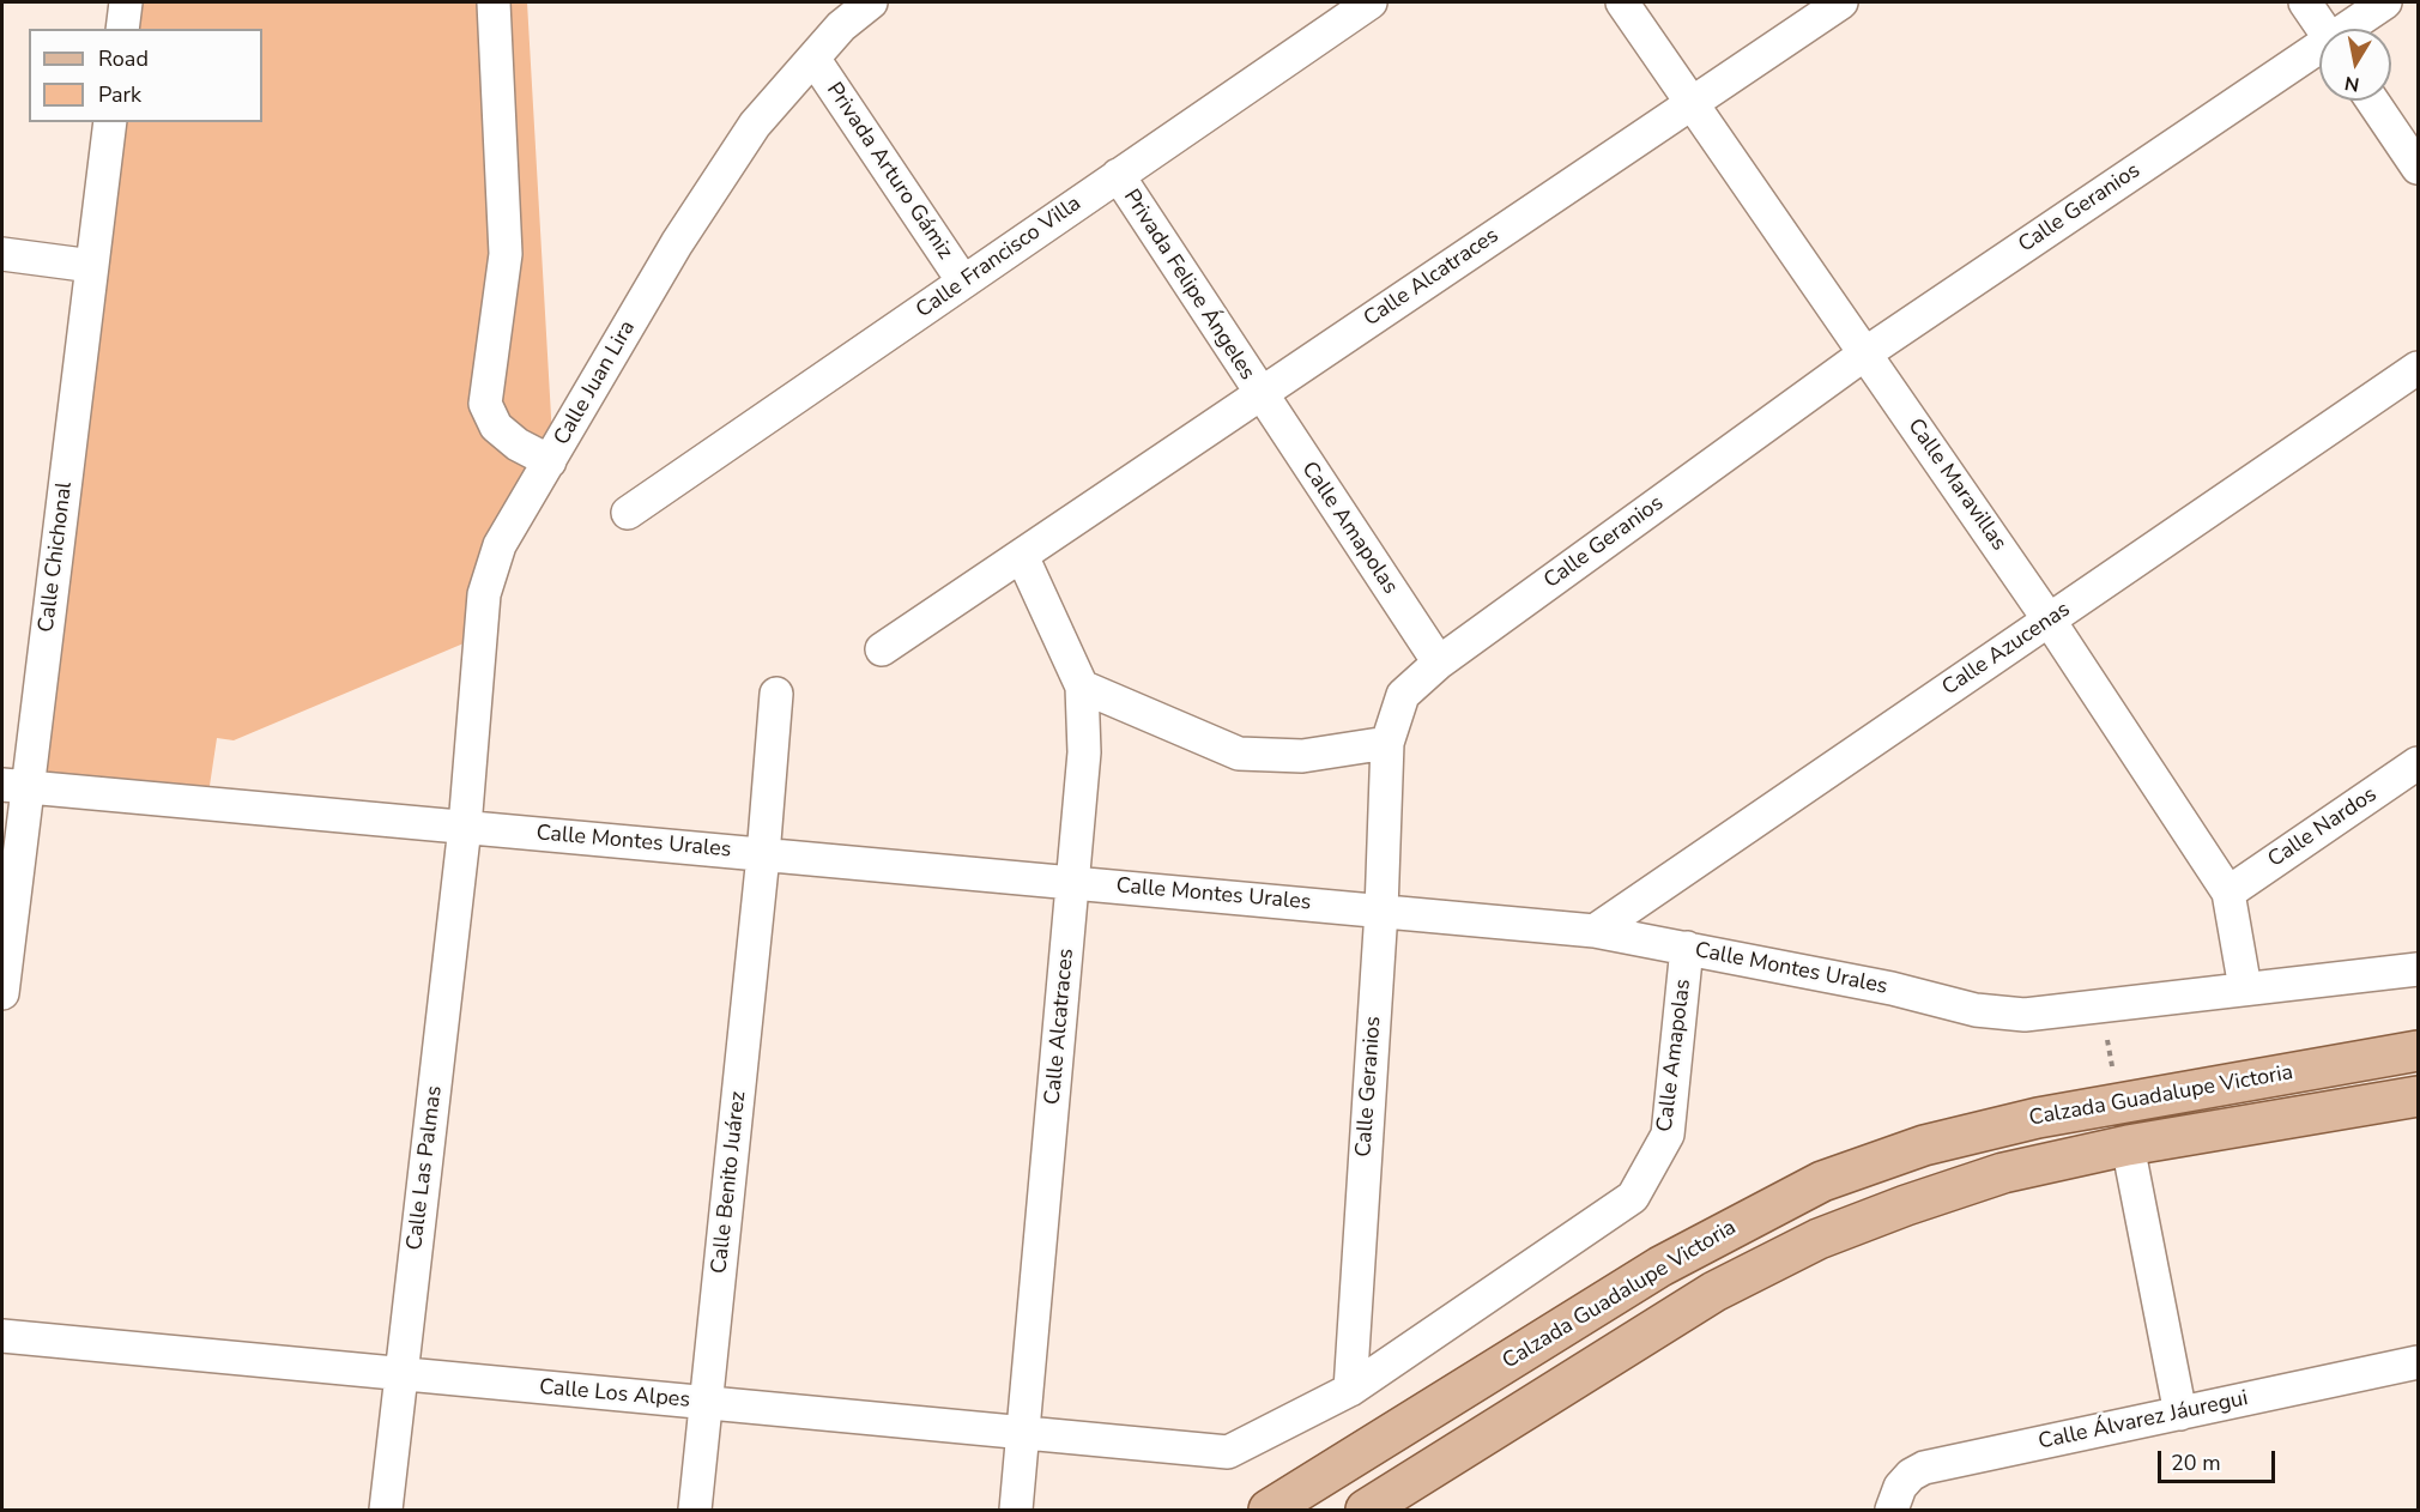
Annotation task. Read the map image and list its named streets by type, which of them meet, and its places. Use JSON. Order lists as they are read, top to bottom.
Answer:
{
  "streets": {
    "main road": ["Calzada Guadalupe Victoria"],
    "street": [
      "Privada Arturo Gámiz",
      "Calle Geranios",
      "Calle Francisco Villa",
      "Calle Alcatraces",
      "Privada Felipe Ángeles",
      "Calle Juan Lira",
      "Calle Maravillas",
      "Calle Amapolas",
      "Calle Chichonal",
      "Calle Azucenas",
      "Calle Nardos",
      "Calle Montes Urales",
      "Calle Las Palmas",
      "Calle Benito Juárez",
      "Calle Los Alpes",
      "Calle Álvarez Jáuregui"
    ]
  },
  "crossings": [
    ["Privada Arturo Gámiz", "Calle Francisco Villa"],
    ["Privada Arturo Gámiz", "Calle Juan Lira"],
    ["Calle Geranios", "Calle Maravillas"],
    ["Calle Geranios", "Calle Amapolas"],
    ["Calle Geranios", "Calle Montes Urales"],
    ["Calle Geranios", "Calle Los Alpes"],
    ["Calle Francisco Villa", "Privada Felipe Ángeles"],
    ["Calle Alcatraces", "Privada Felipe Ángeles"],
    ["Calle Alcatraces", "Calle Maravillas"],
    ["Calle Alcatraces", "Calle Amapolas"],
    ["Calle Alcatraces", "Calle Montes Urales"],
    ["Calle Alcatraces", "Calle Los Alpes"],
    ["Privada Felipe Ángeles", "Calle Amapolas"],
    ["Calle Juan Lira", "Calle Montes Urales"],
    ["Calle Juan Lira", "Calle Las Palmas"],
    ["Calle Maravillas", "Calle Azucenas"],
    ["Calle Maravillas", "Calle Nardos"],
    ["Calle Maravillas", "Calle Montes Urales"],
    ["Calle Amapolas", "Calle Montes Urales"],
    ["Calle Amapolas", "Calle Los Alpes"],
    ["Calle Chichonal", "Calle Montes Urales"],
    ["Calle Azucenas", "Calle Montes Urales"],
    ["Calle Montes Urales", "Calle Las Palmas"],
    ["Calle Montes Urales", "Calle Benito Juárez"],
    ["Calle Las Palmas", "Calle Los Alpes"],
    ["Calle Benito Juárez", "Calle Los Alpes"]
  ],
  "legend": ["Road", "Park"],
  "scale_bar": "20 m",
  "north": "bottom"
}
